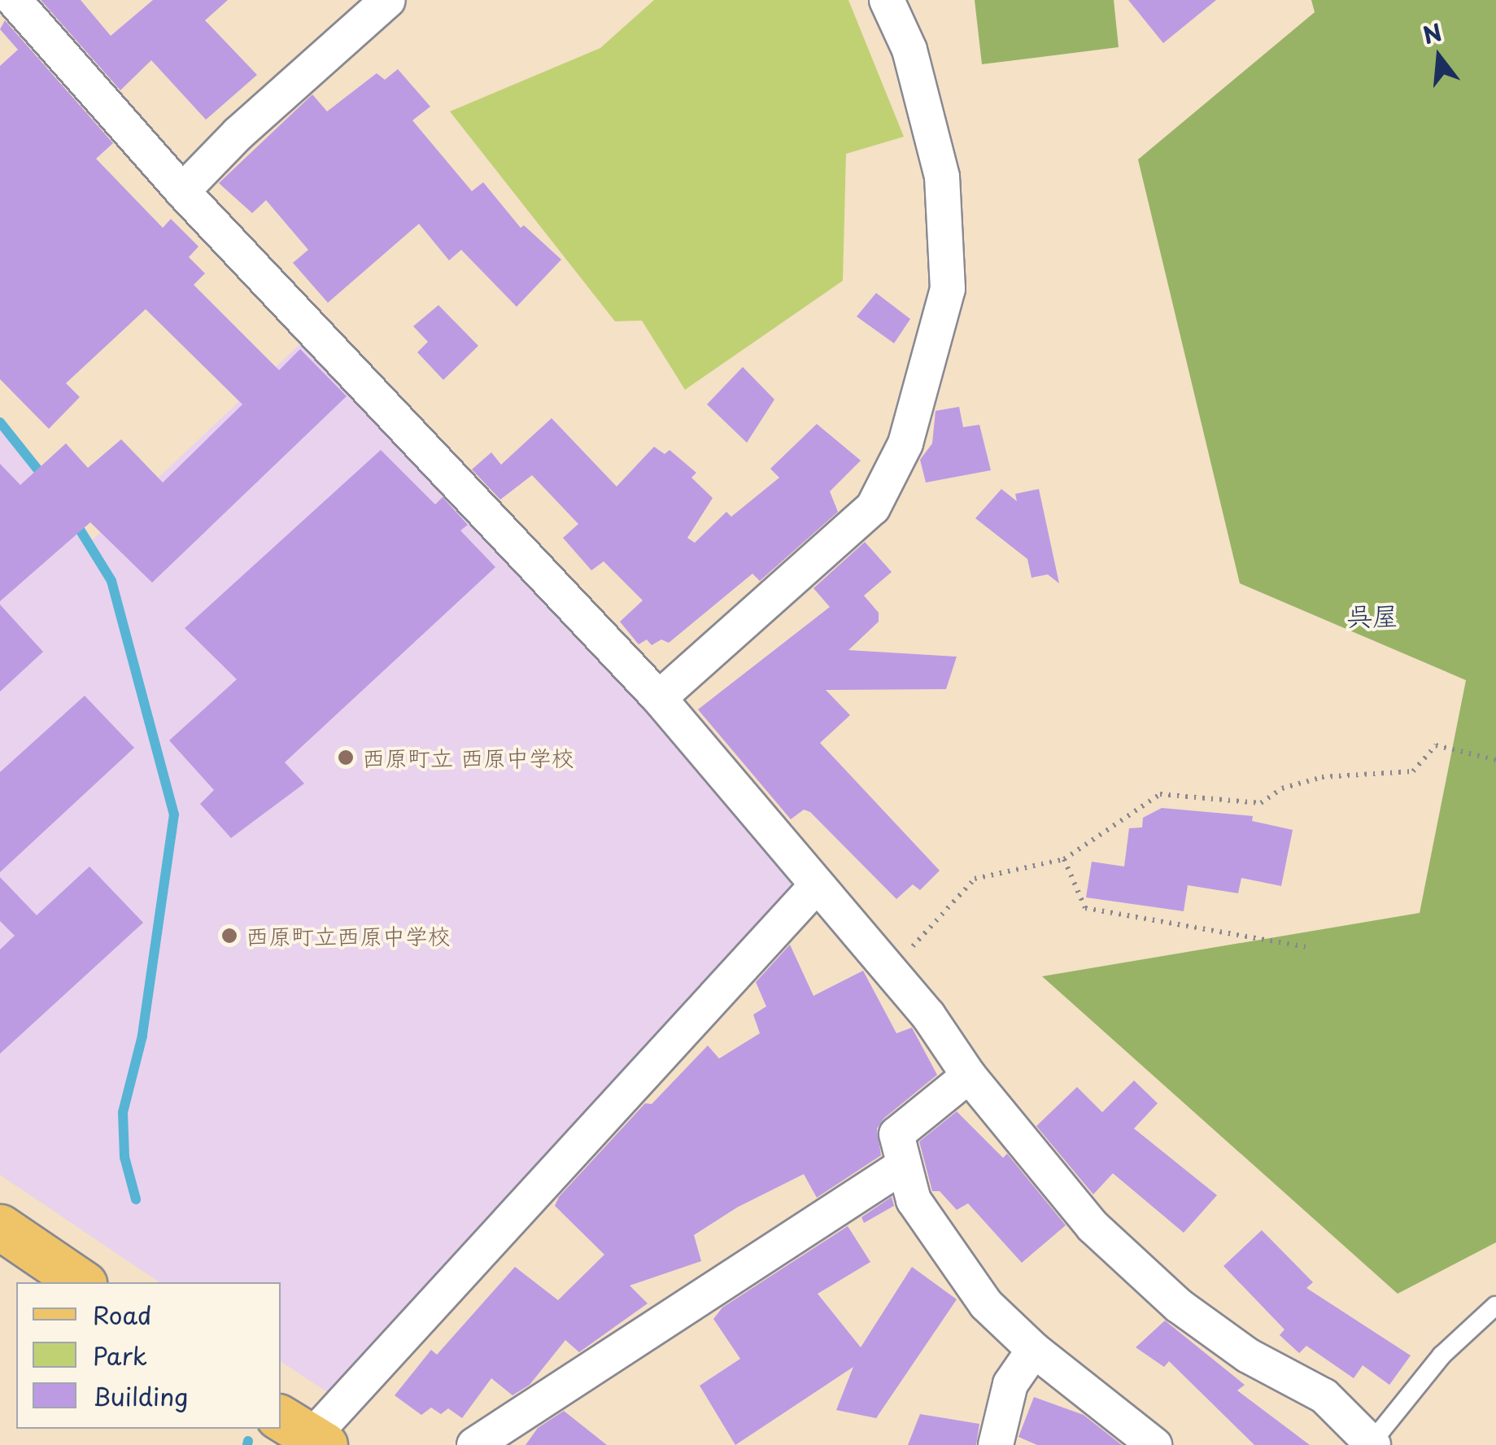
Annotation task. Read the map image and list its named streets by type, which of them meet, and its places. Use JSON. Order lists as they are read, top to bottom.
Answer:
{
  "districts": ["呉屋"],
  "places": ["西原町立 西原中学校", "西原町立西原中学校"],
  "legend": ["Road", "Park", "Building"],
  "north": "top"
}
